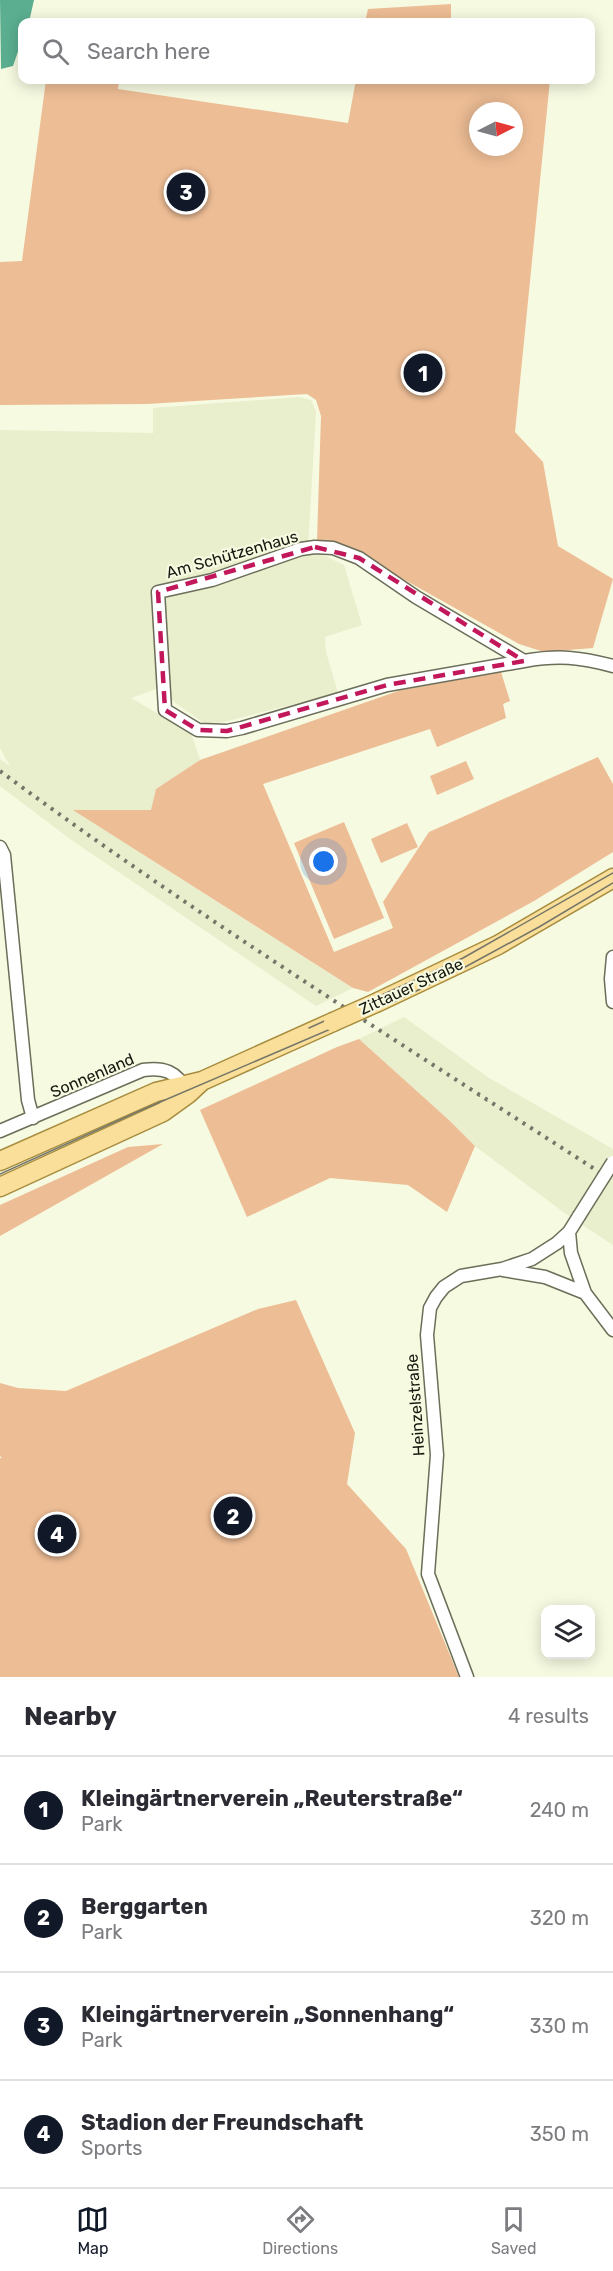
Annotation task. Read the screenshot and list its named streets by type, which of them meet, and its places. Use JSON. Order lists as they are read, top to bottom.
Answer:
{
  "streets": {
    "main road": ["Zittauer Straße"],
    "street": ["Am Schützenhaus", "Sonnenland", "Heinzelstraße"]
  },
  "crossings": [
    ["Zittauer Straße", "Sonnenland"]
  ],
  "north": "right",
  "page": {
    "search": "Search here",
    "pins": [
      "3",
      "1",
      "2",
      "4"
    ],
    "heading": ["Nearby", "4 results"],
    "list": [
      {
        "mark": "1",
        "name": "Kleingärtnerverein „Reuterstraße“",
        "note": "Park",
        "value": "240 m"
      },
      {
        "mark": "2",
        "name": "Berggarten",
        "note": "Park",
        "value": "320 m"
      },
      {
        "mark": "3",
        "name": "Kleingärtnerverein „Sonnenhang“",
        "note": "Park",
        "value": "330 m"
      },
      {
        "mark": "4",
        "name": "Stadion der Freundschaft",
        "note": "Sports",
        "value": "350 m"
      }
    ],
    "nav": ["Map", "Directions", "Saved"]
  }
}
